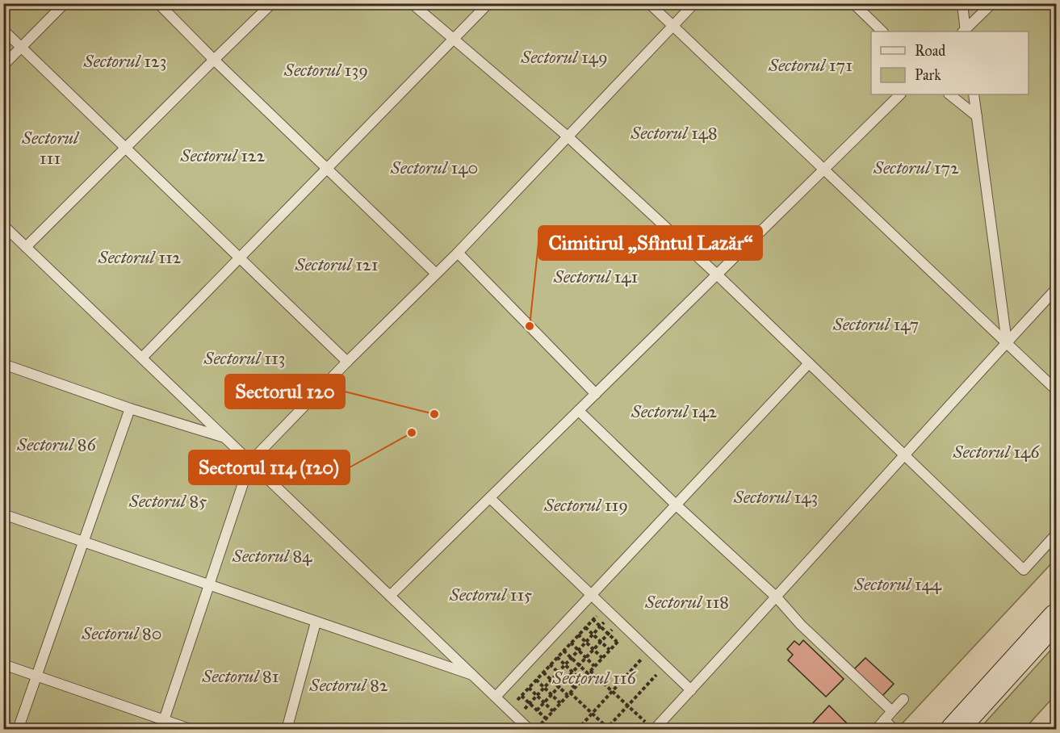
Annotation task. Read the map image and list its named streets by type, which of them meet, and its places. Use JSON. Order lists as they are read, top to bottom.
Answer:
{
  "parks": [
    "Sectorul 149",
    "Sectorul 123",
    "Sectorul 171",
    "Sectorul 139",
    "Sectorul 148",
    "Sectorul 111",
    "Sectorul 122",
    "Sectorul 140",
    "Sectorul 172",
    "Sectorul 112",
    "Sectorul 121",
    "Sectorul 141",
    "Sectorul 147",
    "Sectorul 113",
    "Sectorul 142",
    "Sectorul 86",
    "Sectorul 146",
    "Sectorul 143",
    "Sectorul 85",
    "Sectorul 119",
    "Sectorul 84",
    "Sectorul 144",
    "Sectorul 115",
    "Sectorul 118",
    "Sectorul 80",
    "Sectorul 81",
    "Sectorul 116",
    "Sectorul 82"
  ],
  "places": ["Cimitirul „Sfîntul Lazăr“", "Sectorul 120", "Sectorul 114 (120)"],
  "legend": ["Road", "Park"]
}
